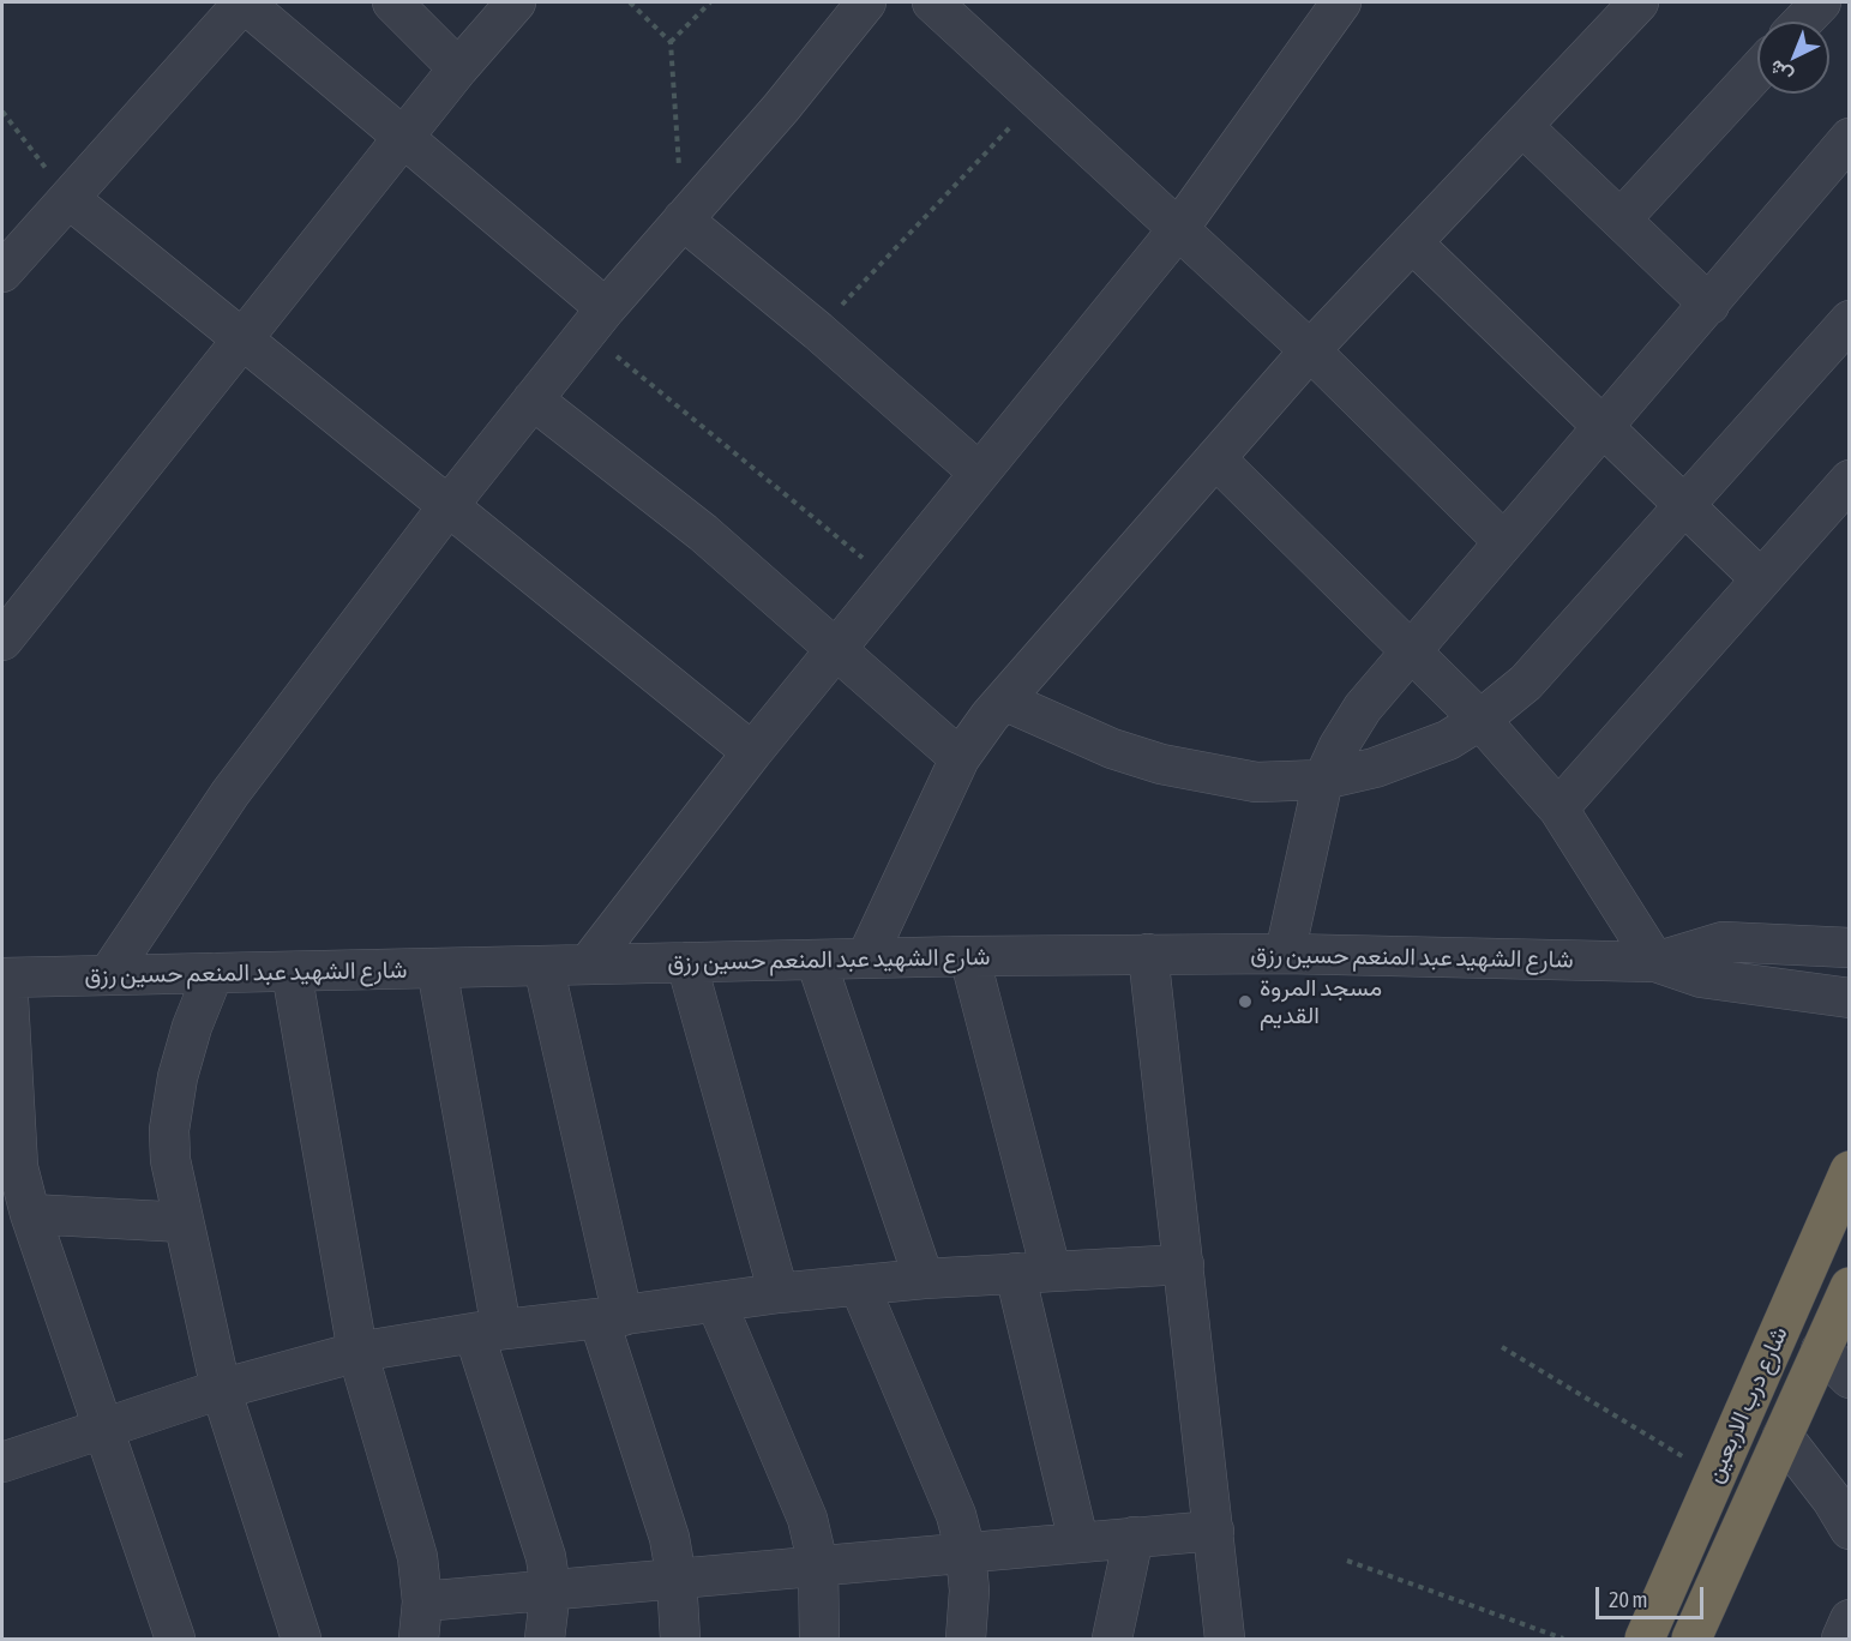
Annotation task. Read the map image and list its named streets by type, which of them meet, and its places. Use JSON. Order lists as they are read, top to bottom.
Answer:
{
  "streets": {
    "highway": ["شارع درب الاربعين"],
    "street": ["شارع الشهيد عبد المنعم حسين رزق"]
  },
  "places": ["مسجد المروة القديم"],
  "scale_bar": "20 m",
  "north": "bottom left"
}
